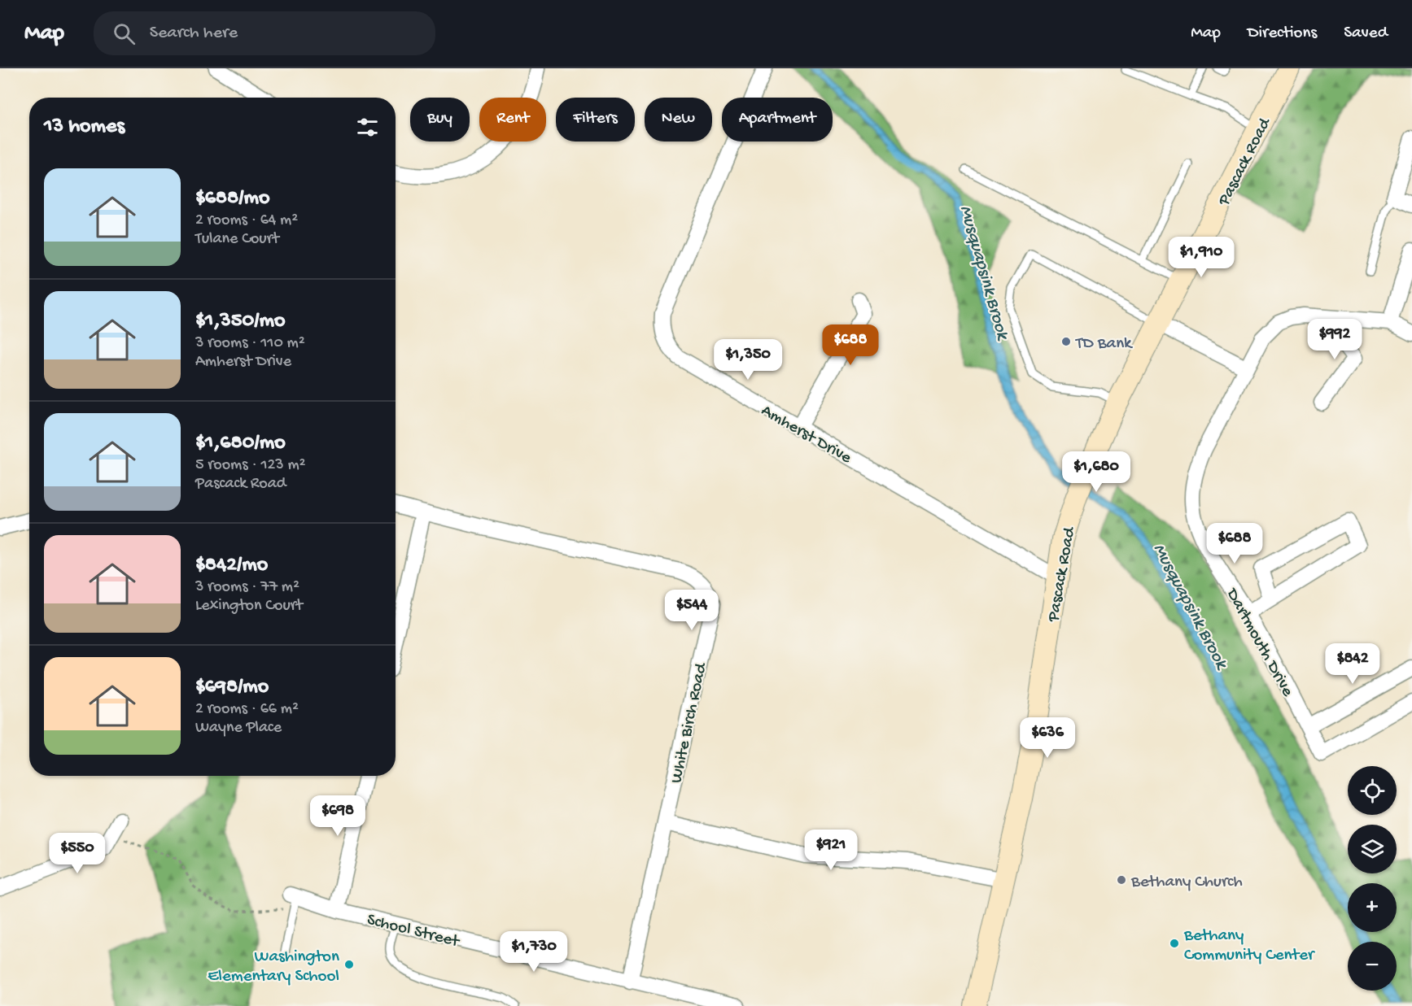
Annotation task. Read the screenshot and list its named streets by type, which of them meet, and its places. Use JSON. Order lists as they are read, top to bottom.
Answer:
{
  "streets": {
    "street": [
      "Pascack Road",
      "Amherst Drive",
      "Dartmouth Drive",
      "White Birch Road",
      "School Street"
    ]
  },
  "crossings": [
    ["Pascack Road", "Amherst Drive"],
    ["White Birch Road", "School Street"]
  ],
  "water": ["Musquapsink Brook"],
  "places": [
    "TD Bank",
    "Bethany Church",
    "Bethany Community Center",
    "Washington Elementary School"
  ],
  "page": {
    "header": "Map",
    "search": "Search here",
    "nav": ["Map", "Directions", "Saved"],
    "chip": [
      "Buy",
      "Rent",
      "Filters",
      "New",
      "Apartment"
    ],
    "heading": "13 homes",
    "list": [
      {
        "name": "$688/mo",
        "note": "2 rooms · 64 m² · Tulane Court"
      },
      {
        "name": "$1,350/mo",
        "note": "3 rooms · 110 m² · Amherst Drive"
      },
      {
        "name": "$1,680/mo",
        "note": "5 rooms · 123 m² · Pascack Road"
      },
      {
        "name": "$842/mo",
        "note": "3 rooms · 77 m² · Lexington Court"
      },
      {
        "name": "$698/mo",
        "note": "2 rooms · 66 m² · Wayne Place"
      }
    ],
    "price": [
      "$1,910",
      "$992",
      "$688",
      "$1,350",
      "$1,680",
      "$688",
      "$544",
      "$842",
      "$636",
      "$698",
      "$921",
      "$550",
      "$1,730"
    ],
    "map_buttons": ["+", "−"]
  }
}
